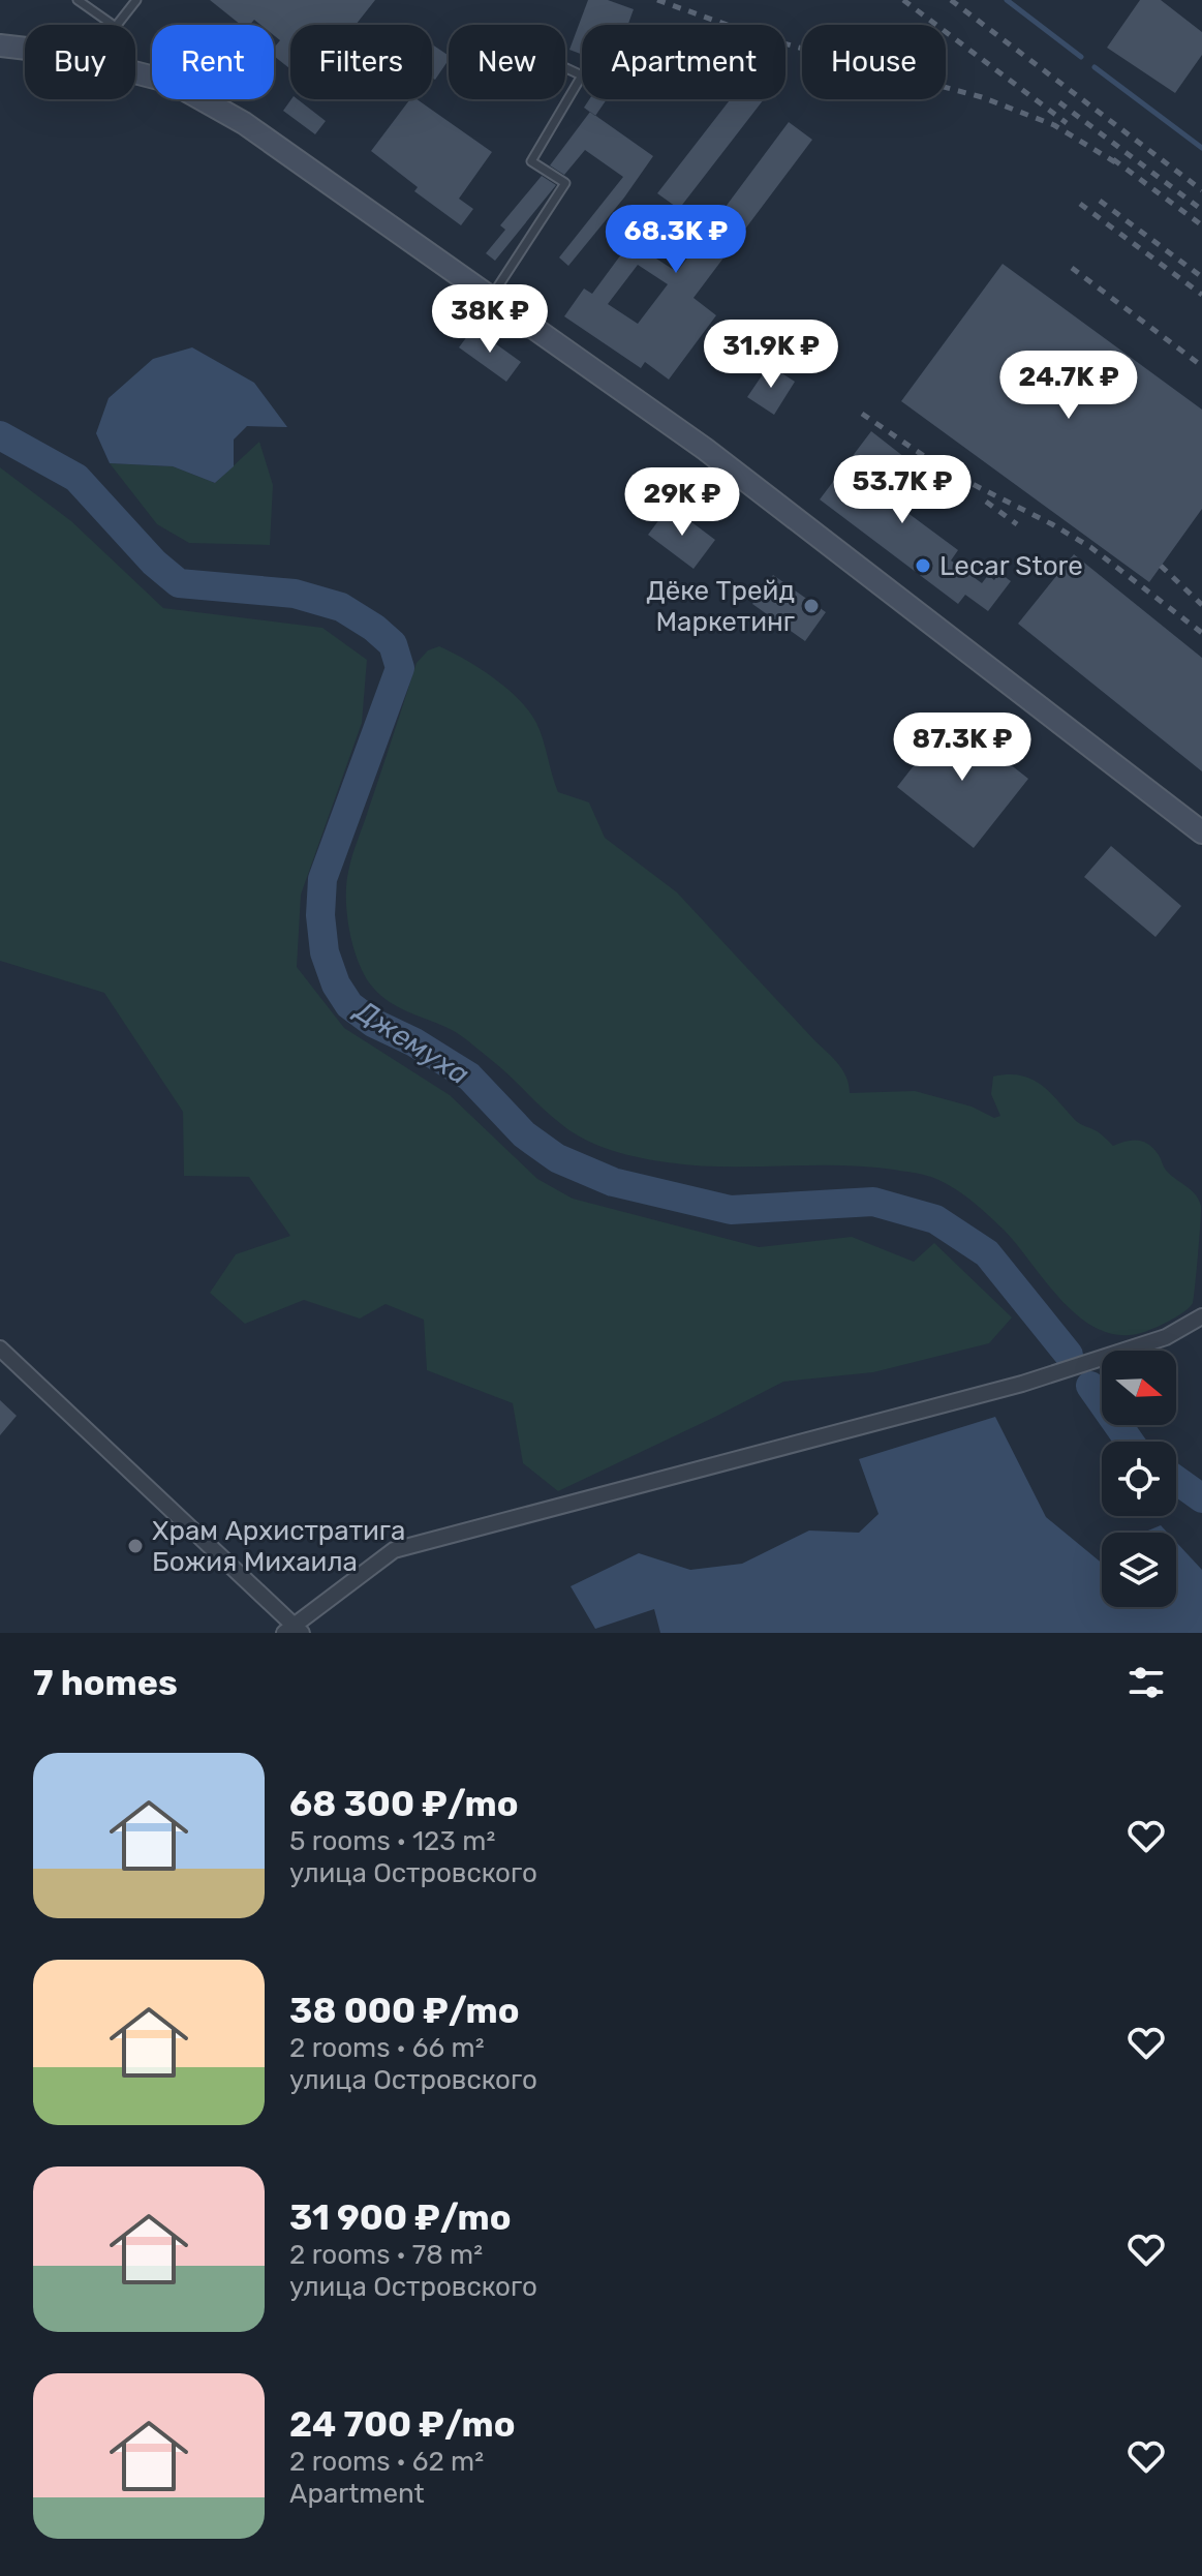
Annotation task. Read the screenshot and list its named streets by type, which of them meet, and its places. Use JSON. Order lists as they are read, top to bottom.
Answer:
{
  "water": ["Джемуха"],
  "places": ["Lecar Store", "Дёке Трейд Маркетинг", "Храм Архистратига Божия Михаила"],
  "north": "right",
  "page": {
    "chip": [
      "Buy",
      "Rent",
      "Filters",
      "New",
      "Apartment",
      "House"
    ],
    "price": [
      "68.3K ₽",
      "38K ₽",
      "31.9K ₽",
      "24.7K ₽",
      "53.7K ₽",
      "29K ₽",
      "87.3K ₽"
    ],
    "heading": "7 homes",
    "list": [
      {
        "name": "68 300 ₽/mo",
        "note": "5 rooms · 123 m² · улица Островского"
      },
      {
        "name": "38 000 ₽/mo",
        "note": "2 rooms · 66 m² · улица Островского"
      },
      {
        "name": "31 900 ₽/mo",
        "note": "2 rooms · 78 m² · улица Островского"
      },
      {
        "name": "24 700 ₽/mo",
        "note": "2 rooms · 62 m² · Apartment"
      }
    ]
  }
}
